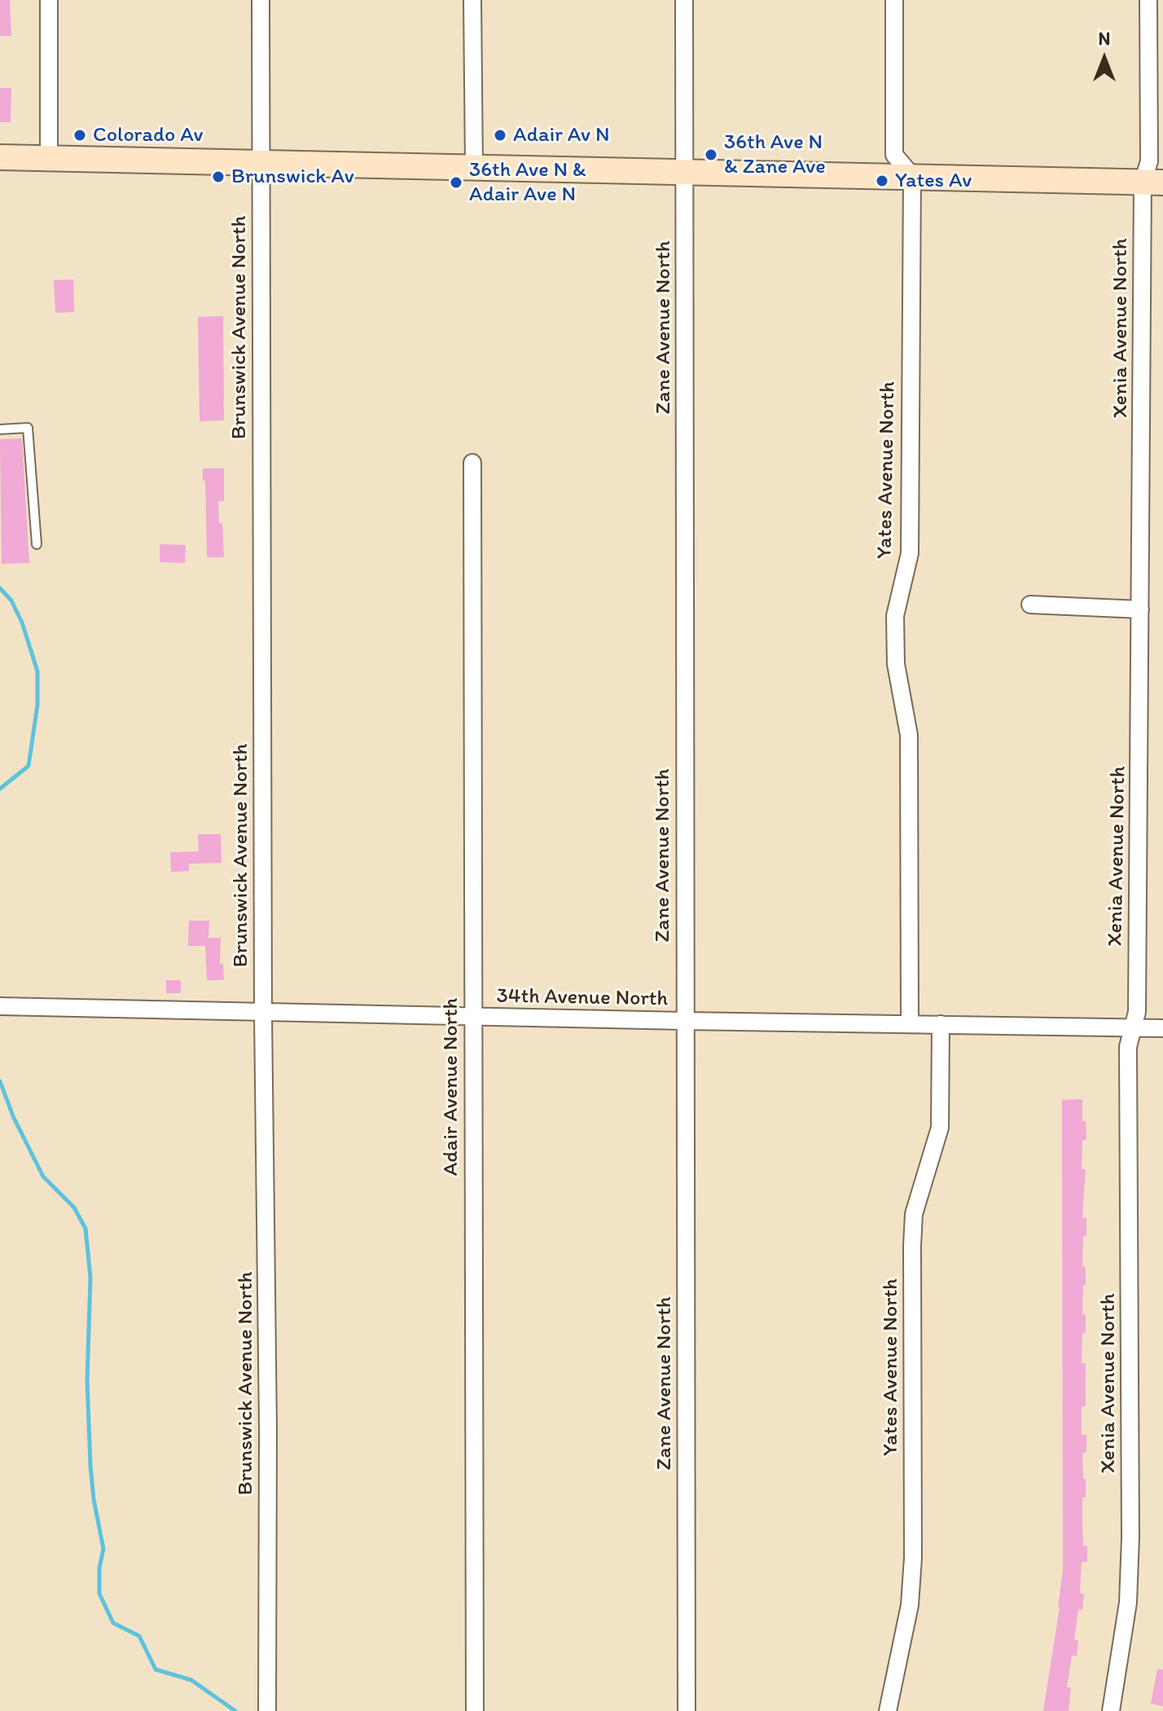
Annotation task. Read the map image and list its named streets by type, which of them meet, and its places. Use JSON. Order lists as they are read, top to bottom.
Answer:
{
  "streets": {
    "street": [
      "Brunswick Avenue North",
      "Zane Avenue North",
      "Xenia Avenue North",
      "Yates Avenue North",
      "34th Avenue North",
      "Adair Avenue North"
    ]
  },
  "crossings": [
    ["Brunswick Avenue North", "34th Avenue North"],
    ["Zane Avenue North", "34th Avenue North"],
    ["Xenia Avenue North", "34th Avenue North"],
    ["Yates Avenue North", "34th Avenue North"],
    ["34th Avenue North", "Adair Avenue North"]
  ],
  "places": [
    "Colorado Av",
    "Adair Av N",
    "36th Ave N & Zane Ave",
    "Brunswick Av",
    "Yates Av",
    "36th Ave N & Adair Ave N"
  ],
  "north": "top"
}
